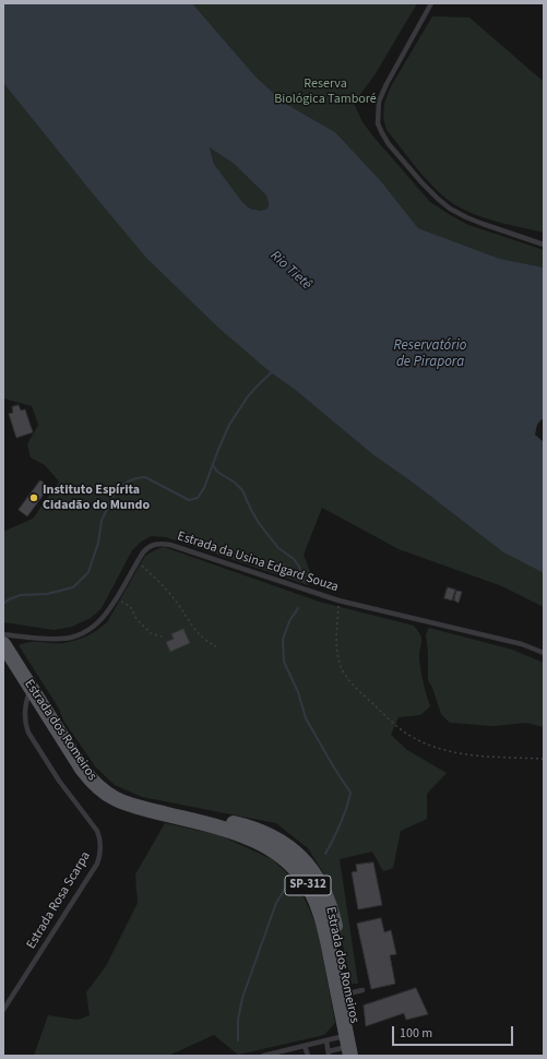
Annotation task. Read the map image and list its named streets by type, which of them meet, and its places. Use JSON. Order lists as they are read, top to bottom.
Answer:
{
  "streets": {
    "main road": ["Estrada dos Romeiros", "SP-312"],
    "lane": ["Estrada da Usina Edgard Souza", "Estrada Rosa Scarpa"]
  },
  "crossings": [
    ["Estrada dos Romeiros", "Estrada Rosa Scarpa"]
  ],
  "water": ["Rio Tietê", "Reservatório de Pirapora"],
  "parks": ["Reserva Biológica Tamboré"],
  "places": ["Instituto Espírita Cidadão do Mundo"],
  "scale_bar": "100 m"
}
